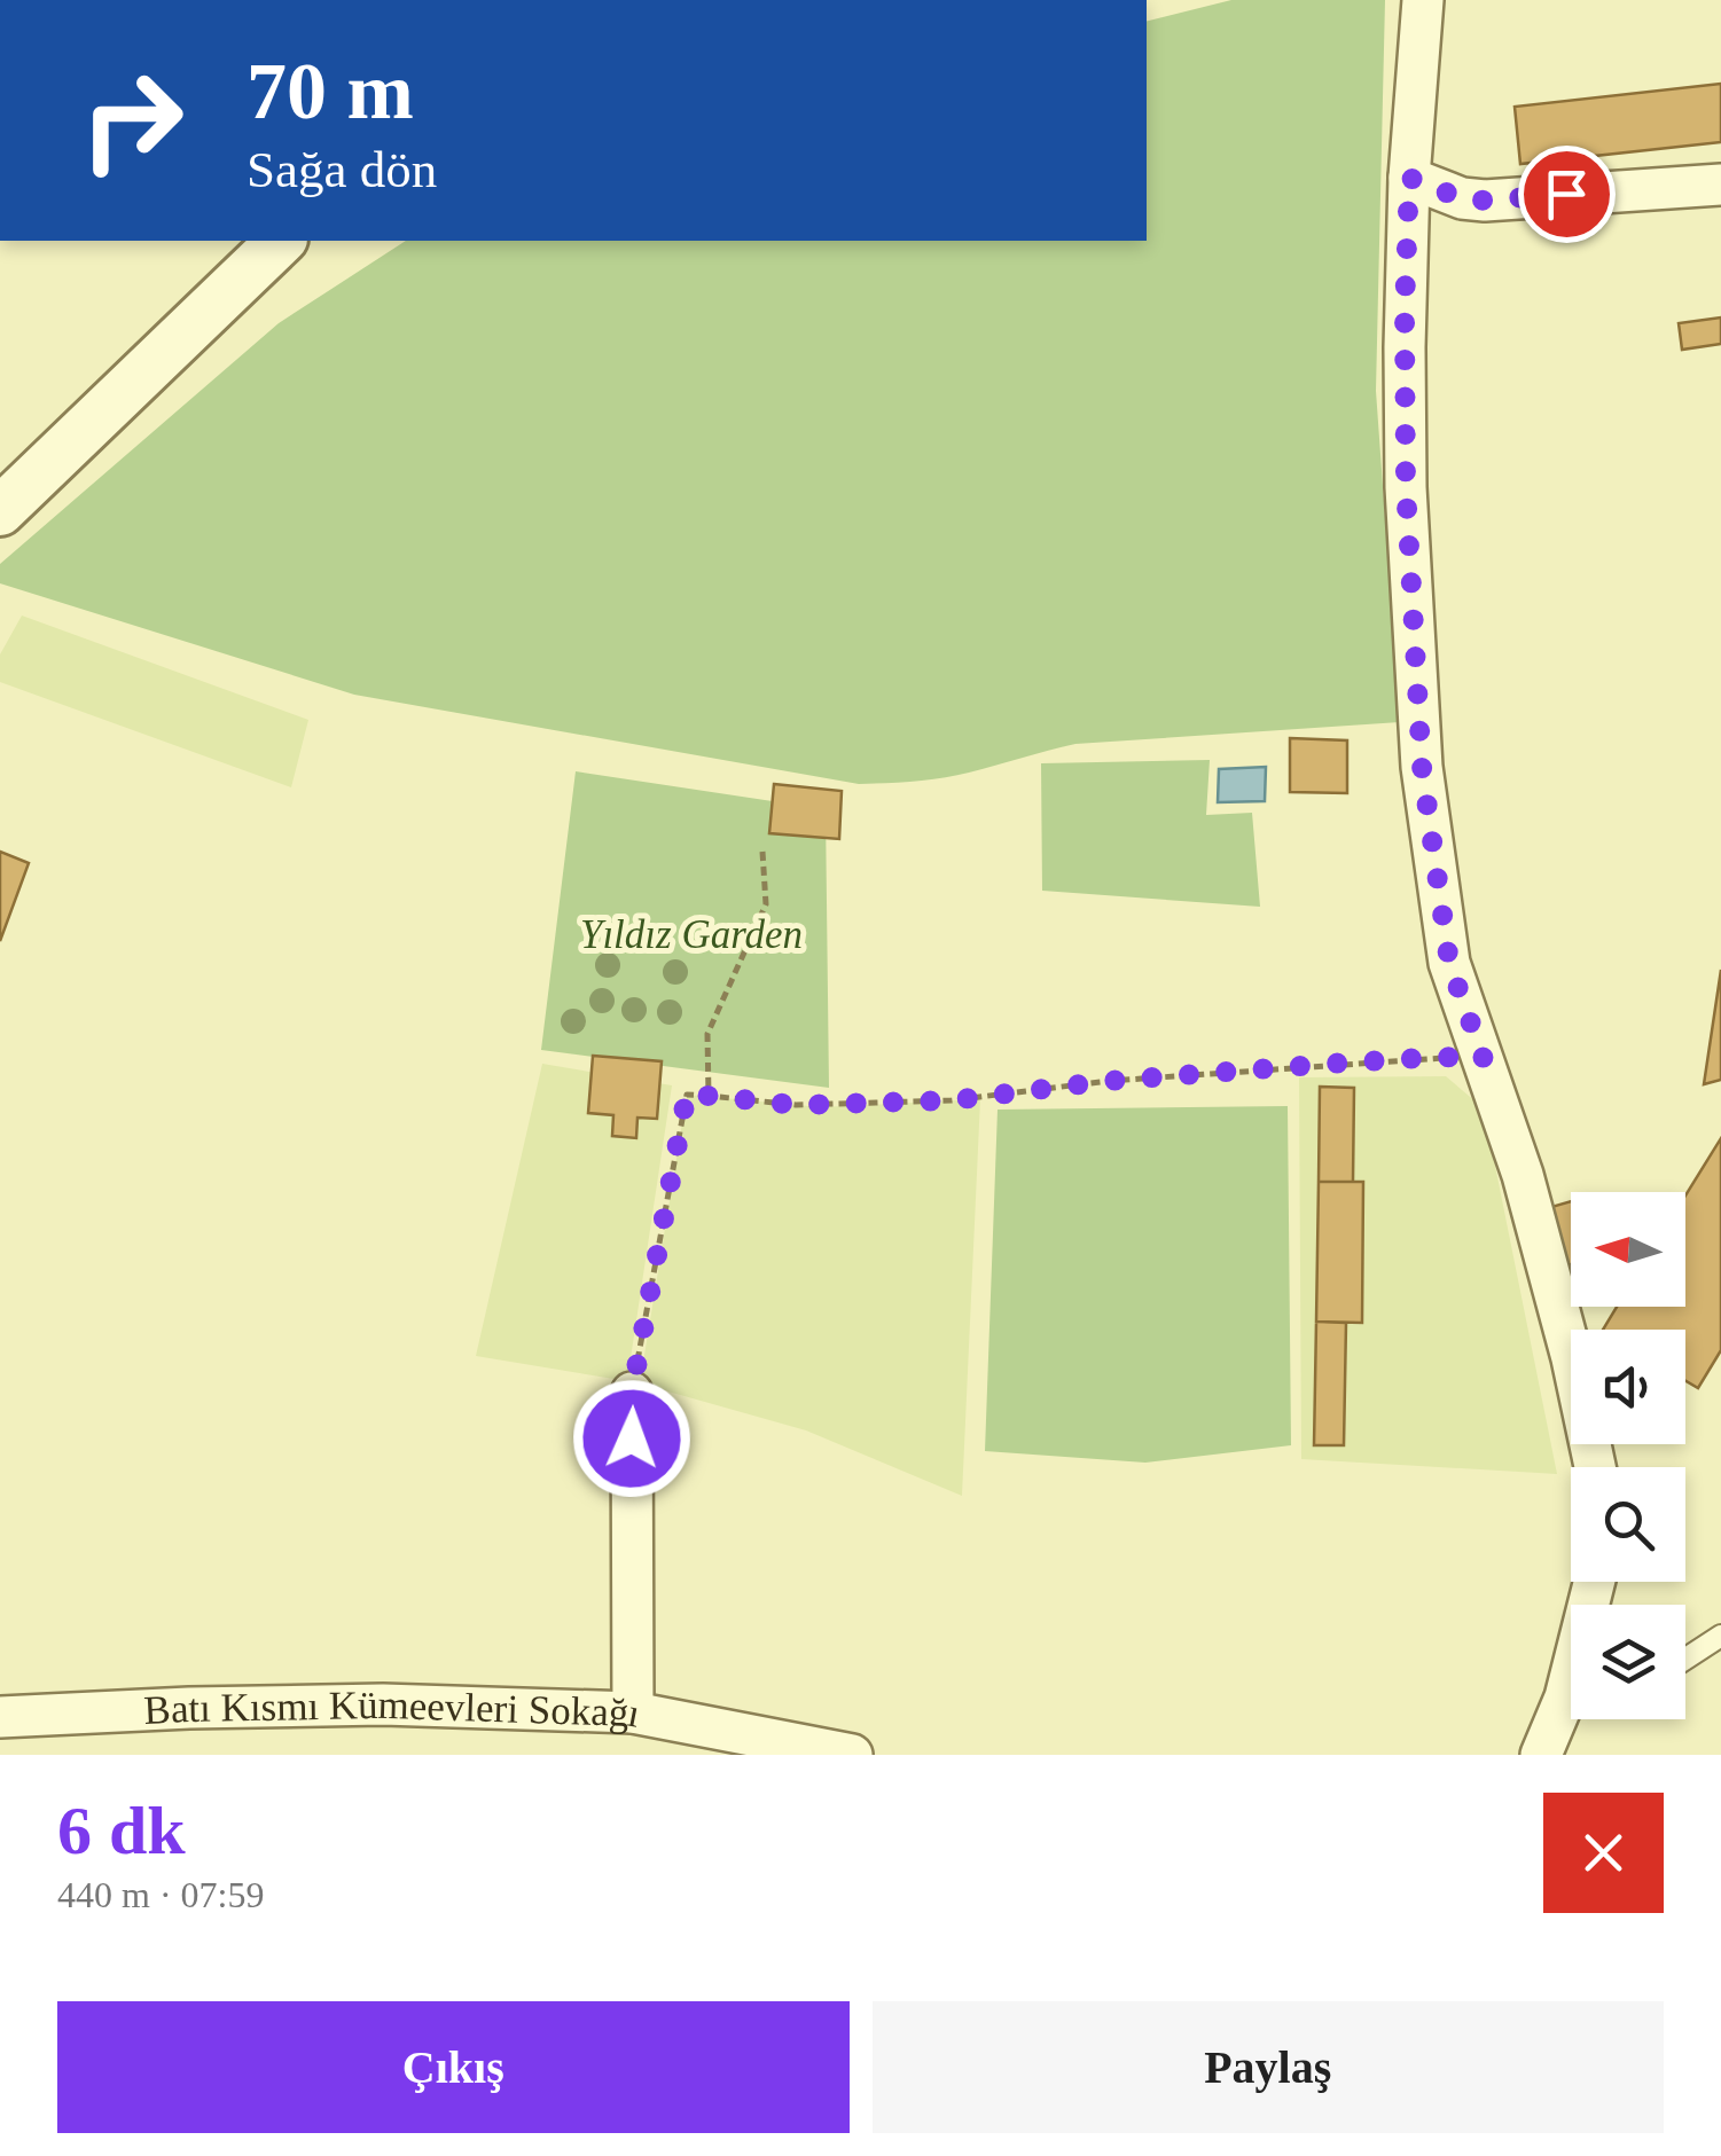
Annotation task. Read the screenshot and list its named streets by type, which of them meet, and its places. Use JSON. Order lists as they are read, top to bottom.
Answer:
{
  "streets": {
    "street": ["Batı Kısmı Kümeevleri Sokağı"]
  },
  "parks": ["Yıldız Garden"],
  "north": "left",
  "page": {
    "turn": ["70 m", "Sağa dön"],
    "heading": ["6 dk", "440 m · 07:59"],
    "buttons": ["Çıkış", "Paylaş"]
  }
}
